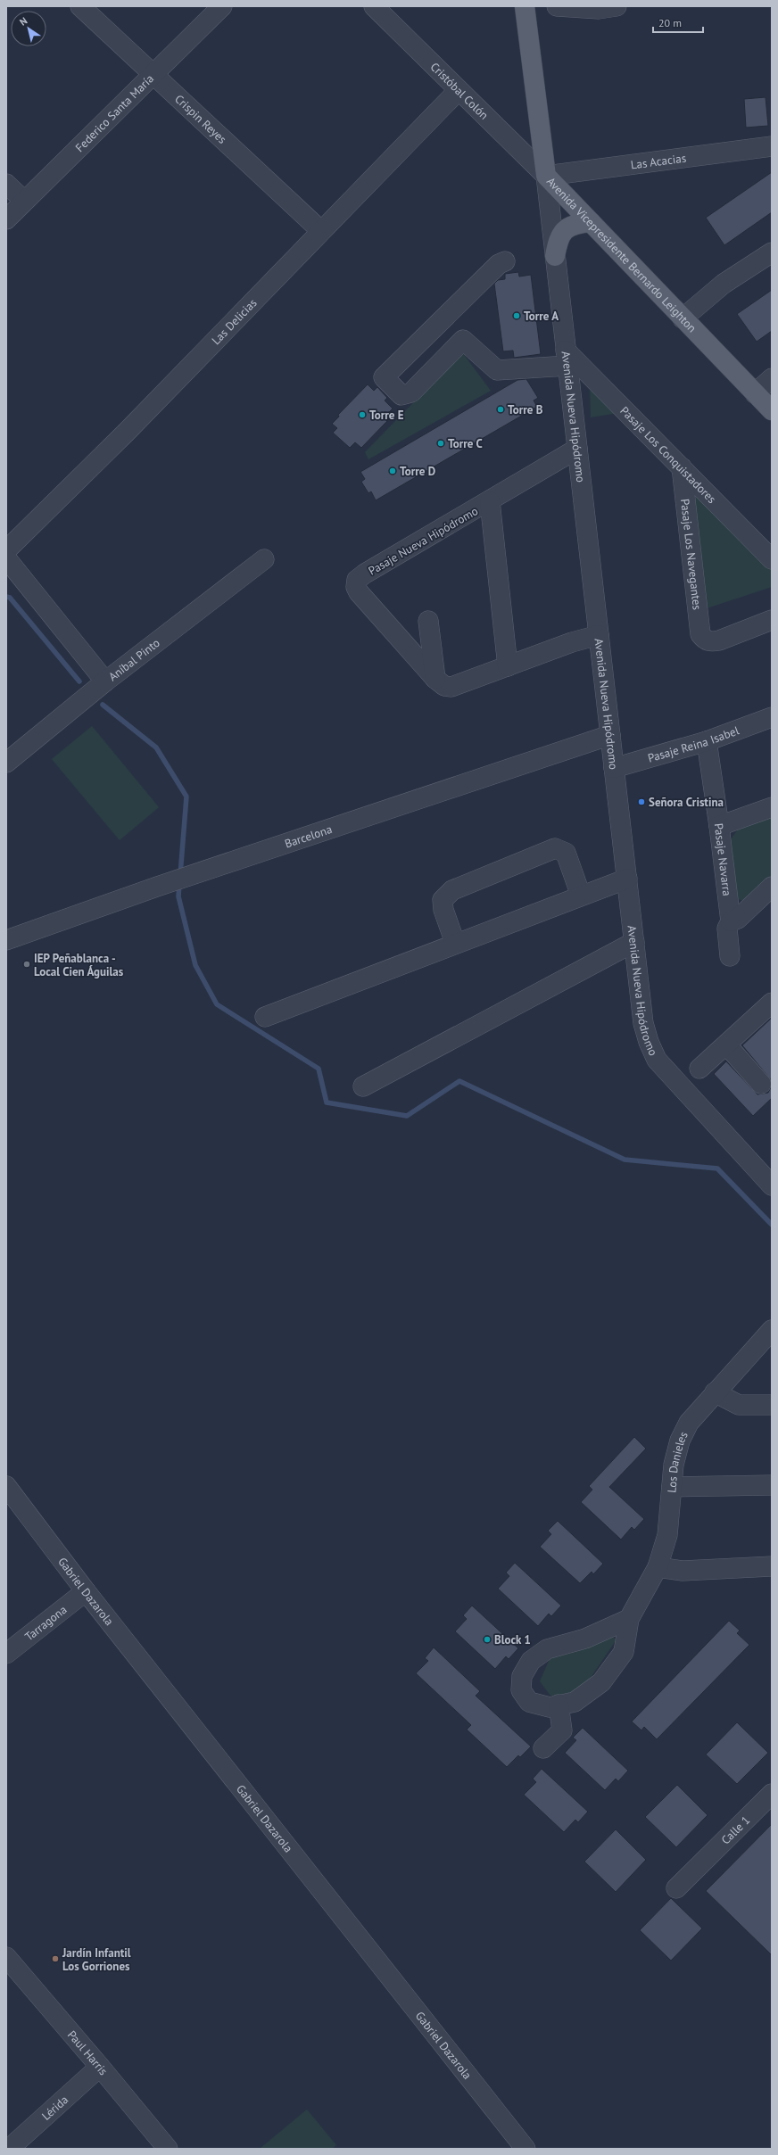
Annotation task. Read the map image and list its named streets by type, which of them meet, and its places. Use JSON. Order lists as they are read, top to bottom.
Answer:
{
  "streets": {
    "main road": ["Avenida Vicepresidente Bernardo Leighton"],
    "street": [
      "Cristóbal Colón",
      "Federico Santa María",
      "Crispin Reyes",
      "Las Acacias",
      "Las Delicias",
      "Avenida Nueva Hipódromo",
      "Pasaje Los Conquistadores",
      "Pasaje Nueva Hipódromo",
      "Pasaje Los Navegantes",
      "Aníbal Pinto",
      "Pasaje Reina Isabel",
      "Barcelona",
      "Pasaje Navarra",
      "Los Danieles",
      "Gabriel Dazarola",
      "Tarragona",
      "Calle 1",
      "Paul Harris",
      "Lérida"
    ]
  },
  "crossings": [
    ["Cristóbal Colón", "Las Acacias"],
    ["Cristóbal Colón", "Avenida Vicepresidente Bernardo Leighton"],
    ["Cristóbal Colón", "Las Delicias"],
    ["Cristóbal Colón", "Avenida Nueva Hipódromo"],
    ["Federico Santa María", "Crispin Reyes"],
    ["Crispin Reyes", "Las Delicias"],
    ["Las Acacias", "Avenida Vicepresidente Bernardo Leighton"],
    ["Las Acacias", "Avenida Nueva Hipódromo"],
    ["Avenida Vicepresidente Bernardo Leighton", "Avenida Nueva Hipódromo"],
    ["Avenida Nueva Hipódromo", "Pasaje Los Conquistadores"],
    ["Avenida Nueva Hipódromo", "Pasaje Nueva Hipódromo"],
    ["Avenida Nueva Hipódromo", "Pasaje Reina Isabel"],
    ["Avenida Nueva Hipódromo", "Barcelona"],
    ["Pasaje Los Conquistadores", "Pasaje Los Navegantes"],
    ["Pasaje Reina Isabel", "Pasaje Navarra"],
    ["Gabriel Dazarola", "Tarragona"],
    ["Paul Harris", "Lérida"]
  ],
  "places": [
    "Torre A",
    "Torre B",
    "Torre E",
    "Torre C",
    "Torre D",
    "Señora Cristina",
    "IEP Peñablanca - Local Cien Águilas",
    "Block 1",
    "Jardín Infantil Los Gorriones"
  ],
  "scale_bar": "20 m",
  "north": "top left"
}
